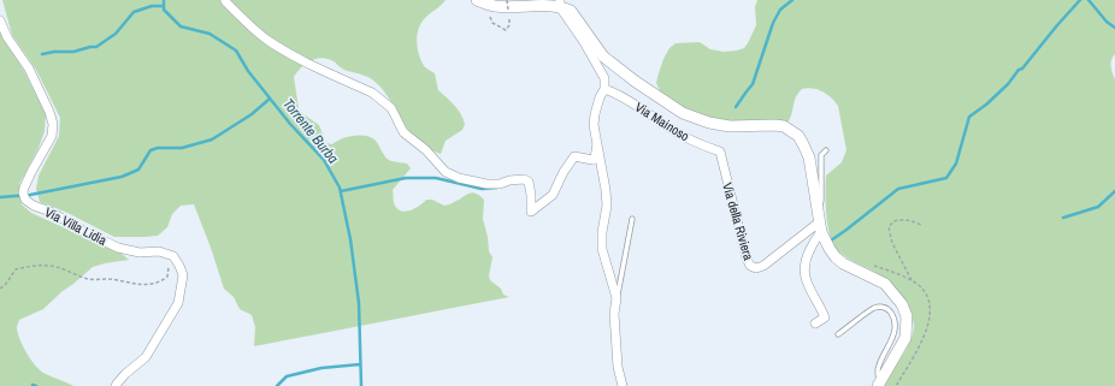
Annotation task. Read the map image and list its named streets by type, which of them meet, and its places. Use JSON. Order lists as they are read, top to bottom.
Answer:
{
  "streets": {
    "street": ["Via Mainoso", "Via della Riviera", "Via Villa Lidia"]
  },
  "crossings": [
    ["Via Mainoso", "Via della Riviera"]
  ],
  "water": ["Torrente Burba"]
}
